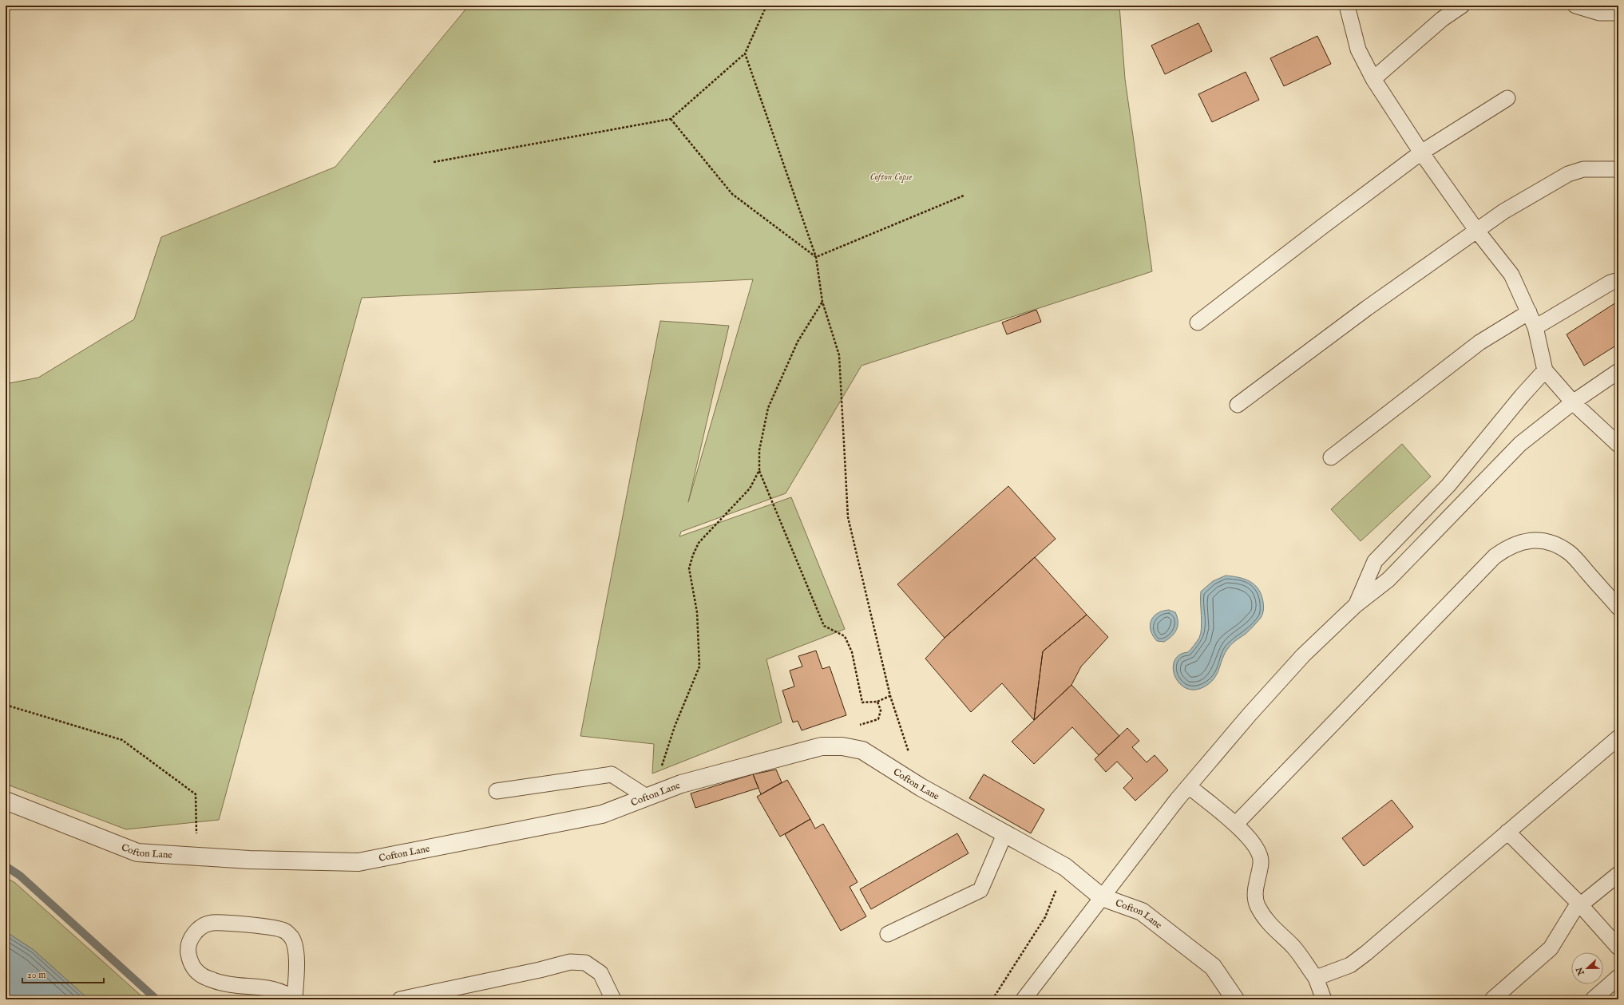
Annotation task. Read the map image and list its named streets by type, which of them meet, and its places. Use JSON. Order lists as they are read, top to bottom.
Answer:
{
  "streets": {
    "street": ["Cofton Lane"]
  },
  "parks": ["Cofton Copse"],
  "scale_bar": "20 m",
  "north": "left"
}
